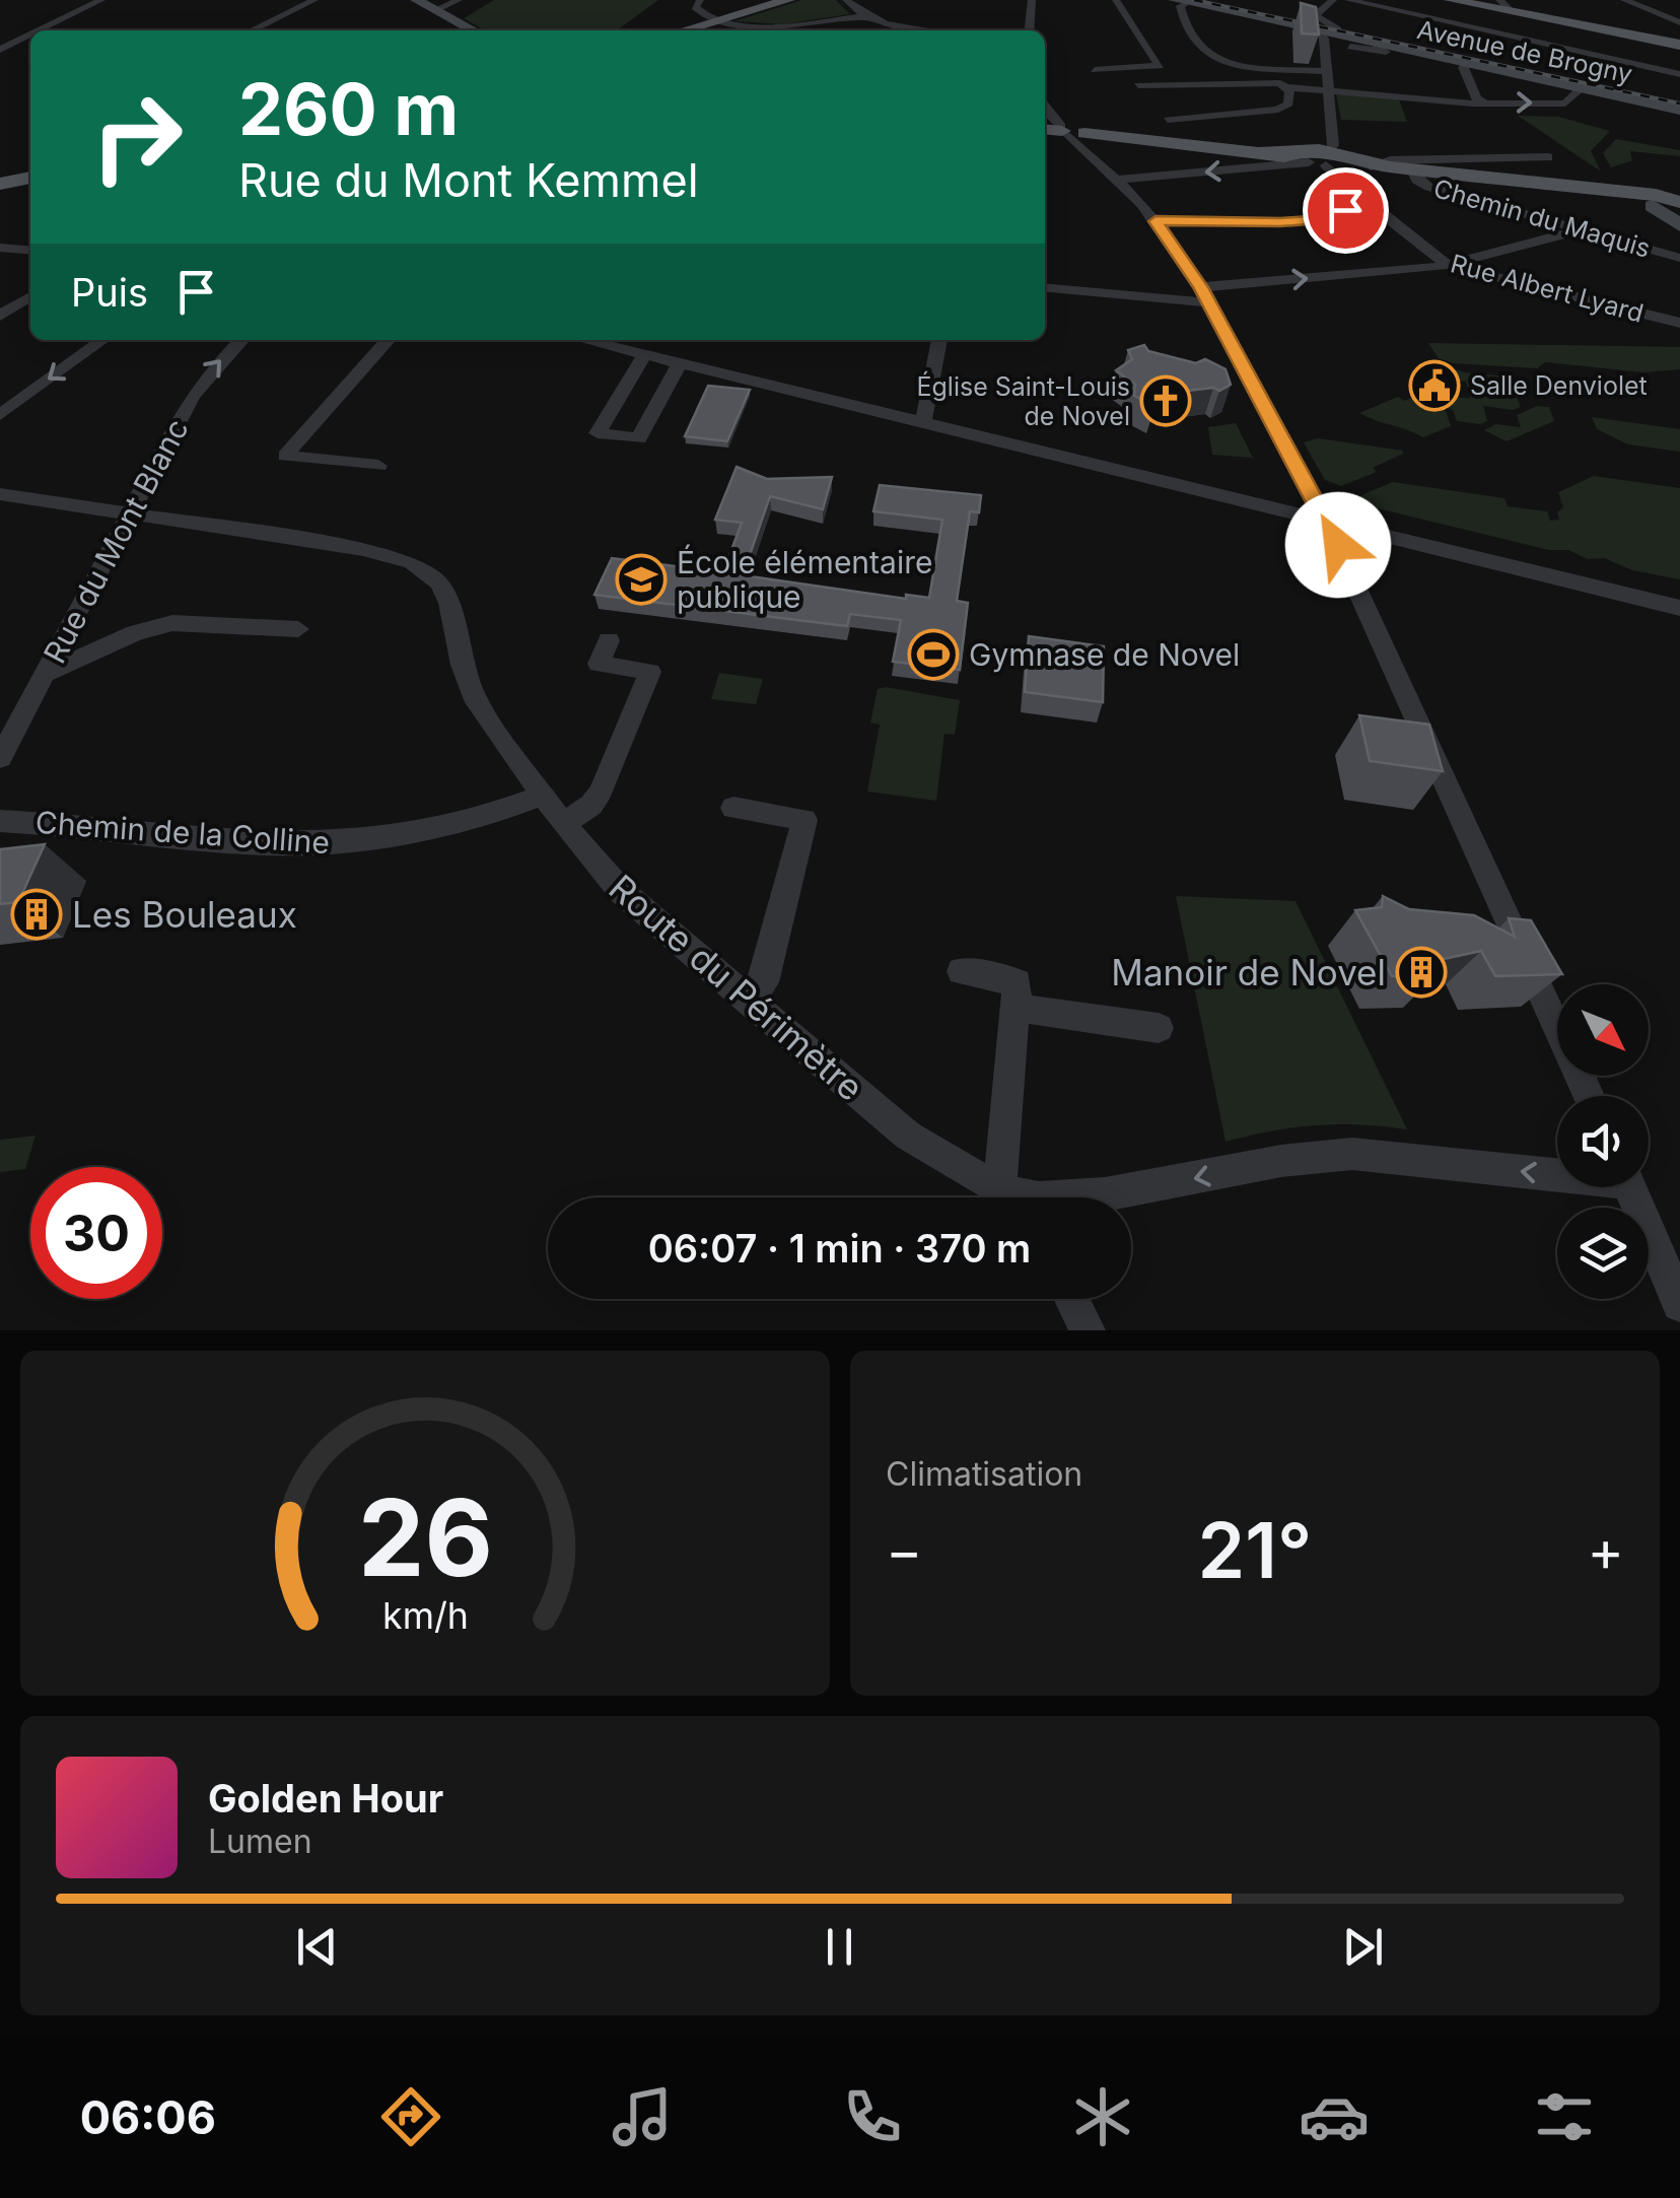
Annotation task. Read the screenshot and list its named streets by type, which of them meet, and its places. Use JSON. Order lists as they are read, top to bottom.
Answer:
{
  "streets": {
    "main road": ["Avenue de Brogny"],
    "street": [
      "Chemin du Maquis",
      "Rue Albert Lyard",
      "Rue du Mont Blanc",
      "Chemin de la Colline",
      "Route du Périmètre"
    ]
  },
  "crossings": [
    ["Rue du Mont Blanc", "Route du Périmètre"],
    ["Chemin de la Colline", "Route du Périmètre"]
  ],
  "places": {
    "public building": ["Salle Denviolet"],
    "church": ["Église Saint-Louis de Novel"],
    "school or university": ["École élémentaire publique"],
    "sports": ["Gymnase de Novel"],
    "building": ["Les Bouleaux", "Manoir de Novel"]
  },
  "north": "bottom right",
  "page": {
    "turn": ["260 m", "Rue du Mont Kemmel"],
    "then": "Puis",
    "limit": "30",
    "trip": "06:07 · 1 min · 370 m",
    "tile": "Climatisation",
    "heat": ["−", "21°", "+"],
    "song": ["Golden Hour", "Lumen"],
    "tabs": "06:06",
    "gauge": ["26", "km/h"]
  }
}
